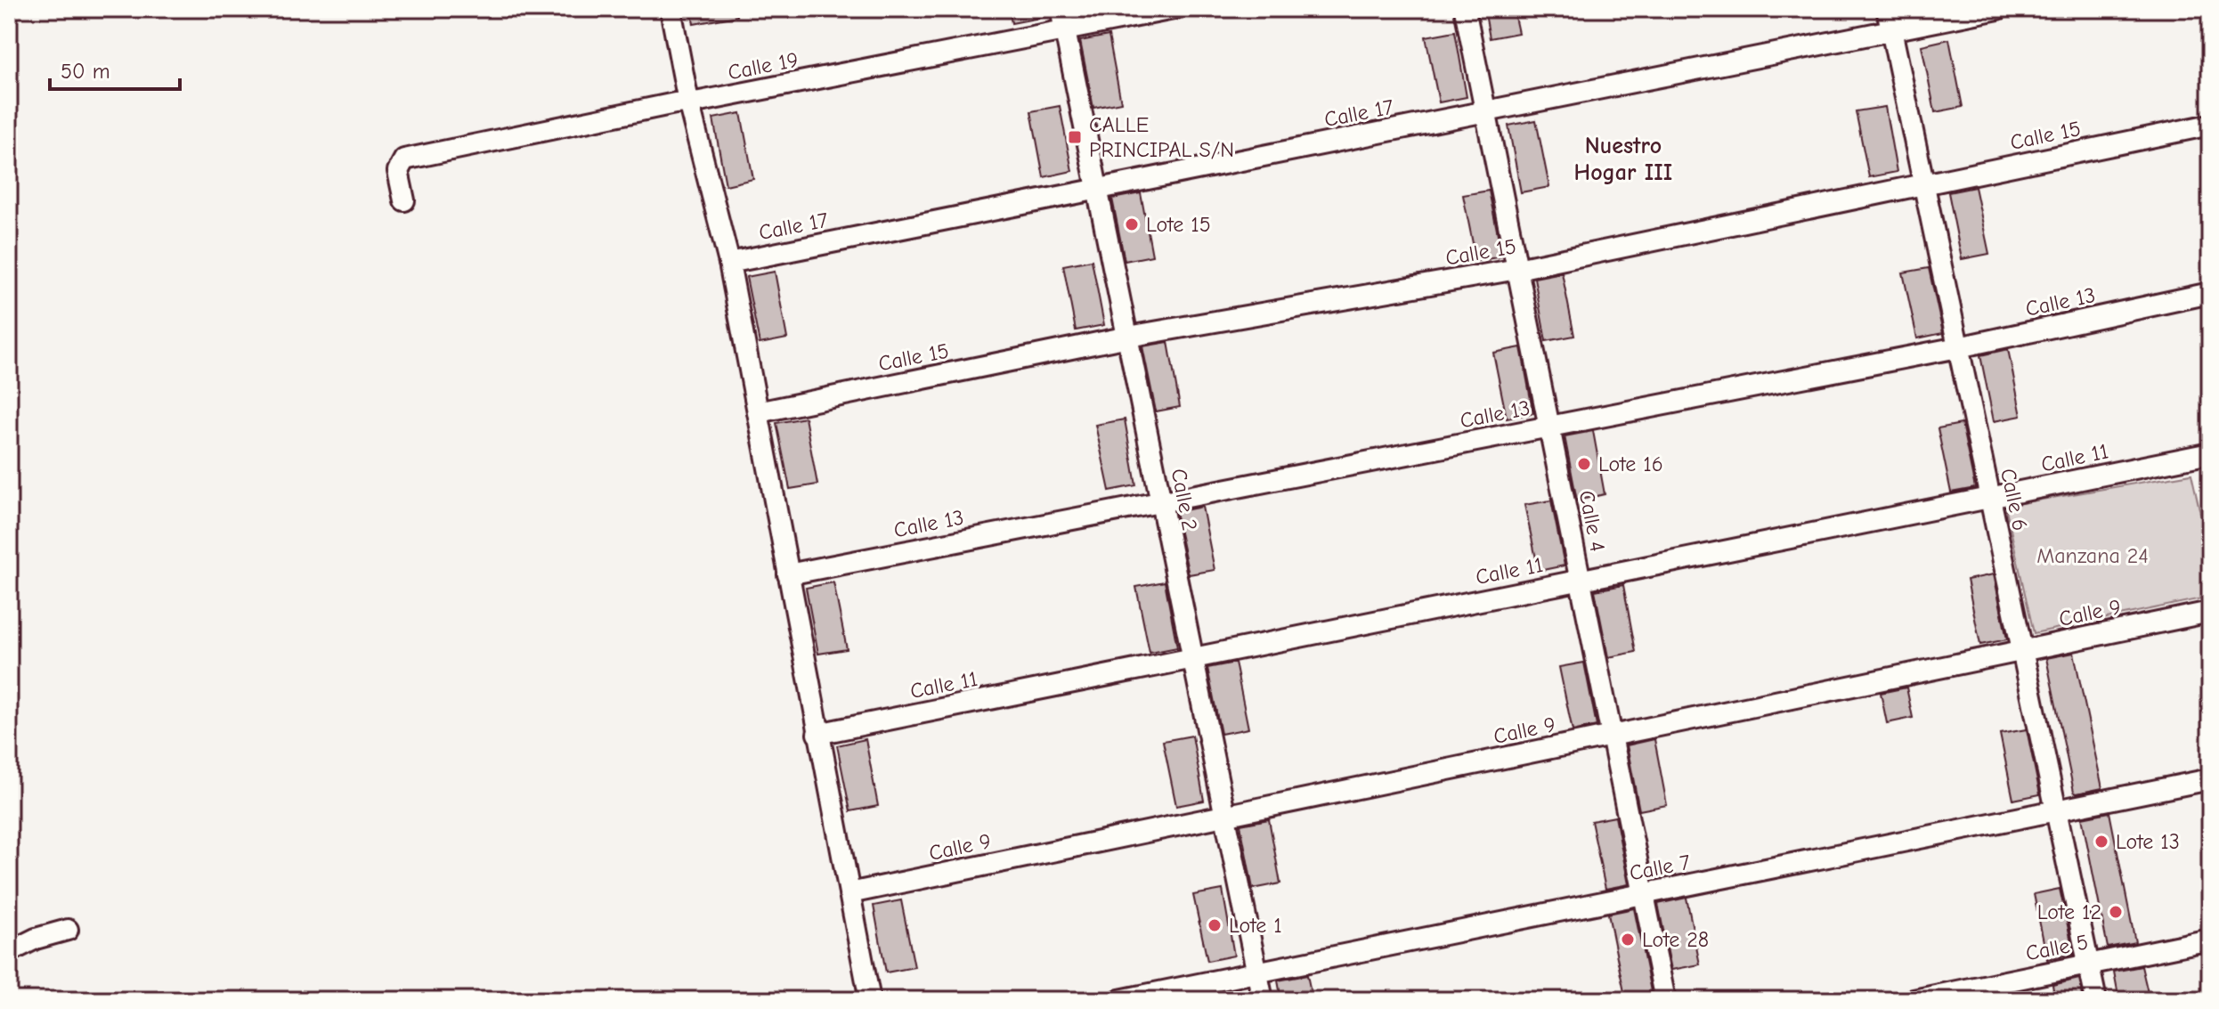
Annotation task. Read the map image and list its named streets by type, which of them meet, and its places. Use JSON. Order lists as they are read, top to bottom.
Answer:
{
  "streets": {
    "street": [
      "Calle 19",
      "Calle 17",
      "Calle 15",
      "Calle 13",
      "Calle 11",
      "Calle 2",
      "Calle 6",
      "Calle 4",
      "Calle 9",
      "Calle 7",
      "Calle 5"
    ]
  },
  "crossings": [
    ["Calle 19", "Calle 2"],
    ["Calle 17", "Calle 2"],
    ["Calle 17", "Calle 6"],
    ["Calle 17", "Calle 4"],
    ["Calle 15", "Calle 2"],
    ["Calle 15", "Calle 6"],
    ["Calle 15", "Calle 4"],
    ["Calle 13", "Calle 2"],
    ["Calle 13", "Calle 6"],
    ["Calle 13", "Calle 4"],
    ["Calle 11", "Calle 2"],
    ["Calle 11", "Calle 6"],
    ["Calle 11", "Calle 4"],
    ["Calle 2", "Calle 9"],
    ["Calle 2", "Calle 7"],
    ["Calle 6", "Calle 9"],
    ["Calle 6", "Calle 7"],
    ["Calle 6", "Calle 5"],
    ["Calle 4", "Calle 9"],
    ["Calle 4", "Calle 7"]
  ],
  "districts": ["Nuestro Hogar III"],
  "parks": ["Manzana 24"],
  "places": {
    "transit": ["CALLE PRINCIPAL S/N"],
    "other": [
      "Lote 15",
      "Lote 16",
      "Lote 13",
      "Lote 12",
      "Lote 1",
      "Lote 28"
    ]
  },
  "scale_bar": "50 m"
}
